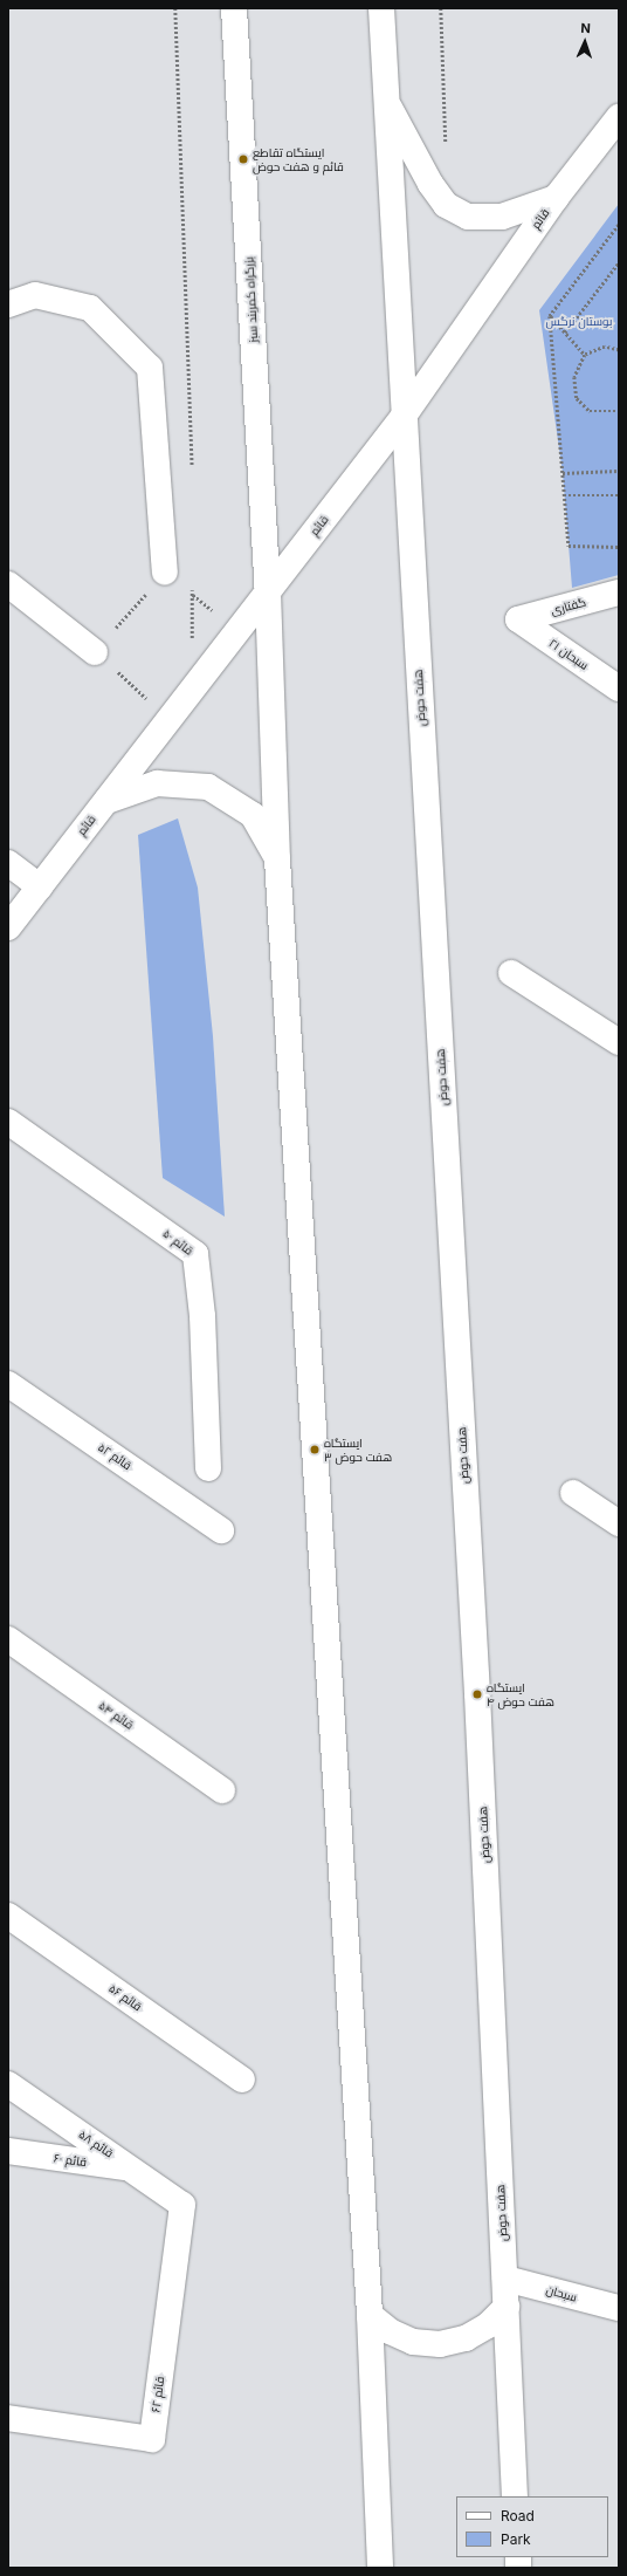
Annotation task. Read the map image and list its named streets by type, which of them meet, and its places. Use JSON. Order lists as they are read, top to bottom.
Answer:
{
  "streets": {
    "main road": [
      "قائم",
      "بزرگراه کمربند سبز",
      "گفتاری",
      "سبحان ۲۱",
      "هفت حوض",
      "قائم ۵۰",
      "قائم ۵۲",
      "قائم ۵۴",
      "قائم ۵۶",
      "قائم ۵۸",
      "قائم ۶۰",
      "سبحان",
      "قائم ۶۲"
    ]
  },
  "crossings": [
    ["قائم", "بزرگراه کمربند سبز"],
    ["قائم", "هفت حوض"],
    ["گفتاری", "سبحان ۲۱"],
    ["هفت حوض", "سبحان"],
    ["قائم ۵۸", "قائم ۶۰"],
    ["قائم ۵۸", "قائم ۶۲"]
  ],
  "parks": ["بوستان نرگس"],
  "places": ["ایستگاه تقاطع قائم و هفت حوض", "ایستگاه هفت حوض ۳", "ایستگاه هفت حوض ۴"],
  "legend": ["Road", "Park"],
  "north": "top"
}
